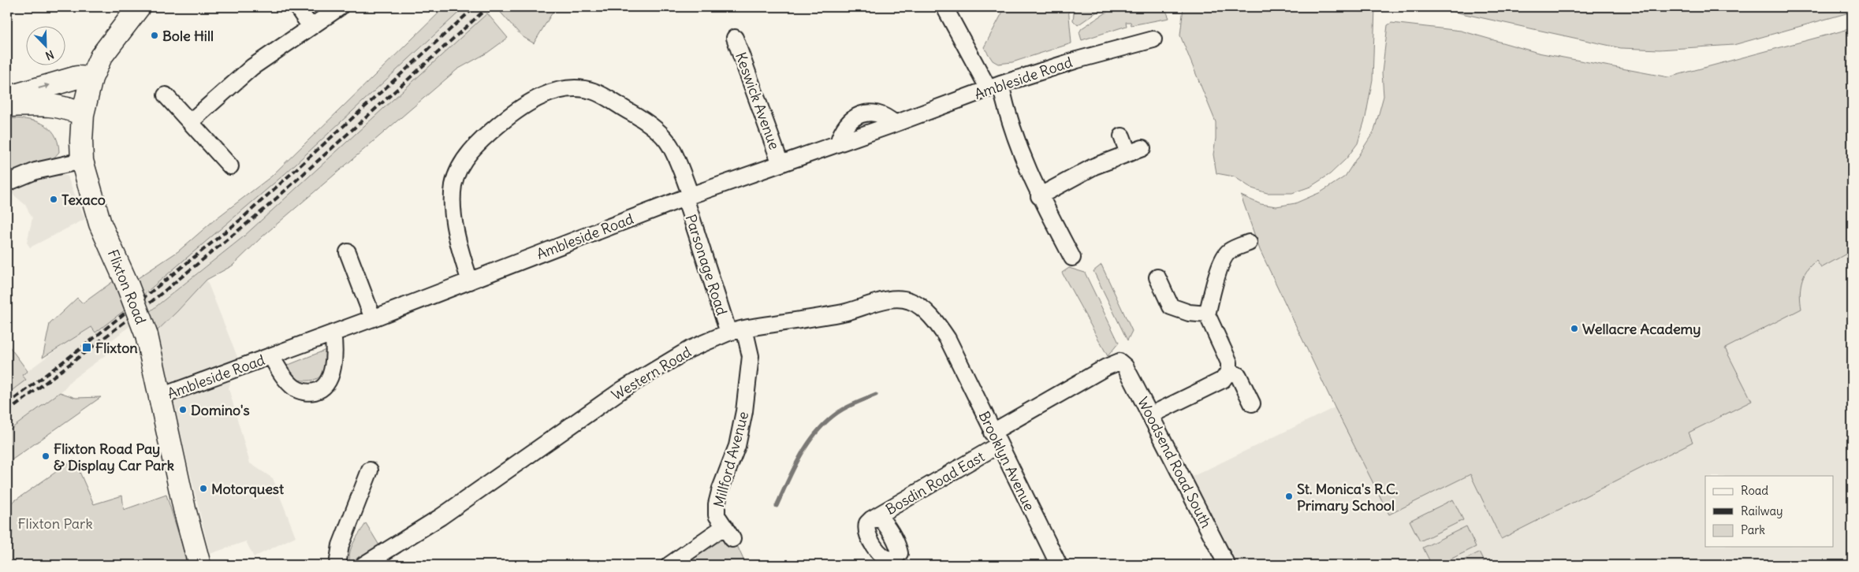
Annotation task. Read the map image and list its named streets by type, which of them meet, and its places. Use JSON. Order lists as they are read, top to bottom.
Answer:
{
  "streets": {
    "main road": ["Flixton Road"],
    "street": [
      "Ambleside Road",
      "Keswick Avenue",
      "Parsonage Road",
      "Western Road",
      "Millford Avenue",
      "Brooklyn Avenue",
      "Woodsend Road South",
      "Bosdin Road East"
    ]
  },
  "crossings": [
    ["Ambleside Road", "Keswick Avenue"],
    ["Ambleside Road", "Parsonage Road"],
    ["Ambleside Road", "Flixton Road"],
    ["Parsonage Road", "Western Road"],
    ["Western Road", "Millford Avenue"],
    ["Western Road", "Brooklyn Avenue"],
    ["Brooklyn Avenue", "Bosdin Road East"],
    ["Woodsend Road South", "Bosdin Road East"]
  ],
  "parks": ["Flixton Park"],
  "places": {
    "other": [
      "Bole Hill",
      "Texaco",
      "Wellacre Academy",
      "Domino's",
      "Flixton Road Pay & Display Car Park",
      "Motorquest",
      "St. Monica's R.C. Primary School"
    ],
    "transit": ["Flixton"]
  },
  "legend": ["Road", "Railway", "Park"],
  "north": "bottom right"
}
